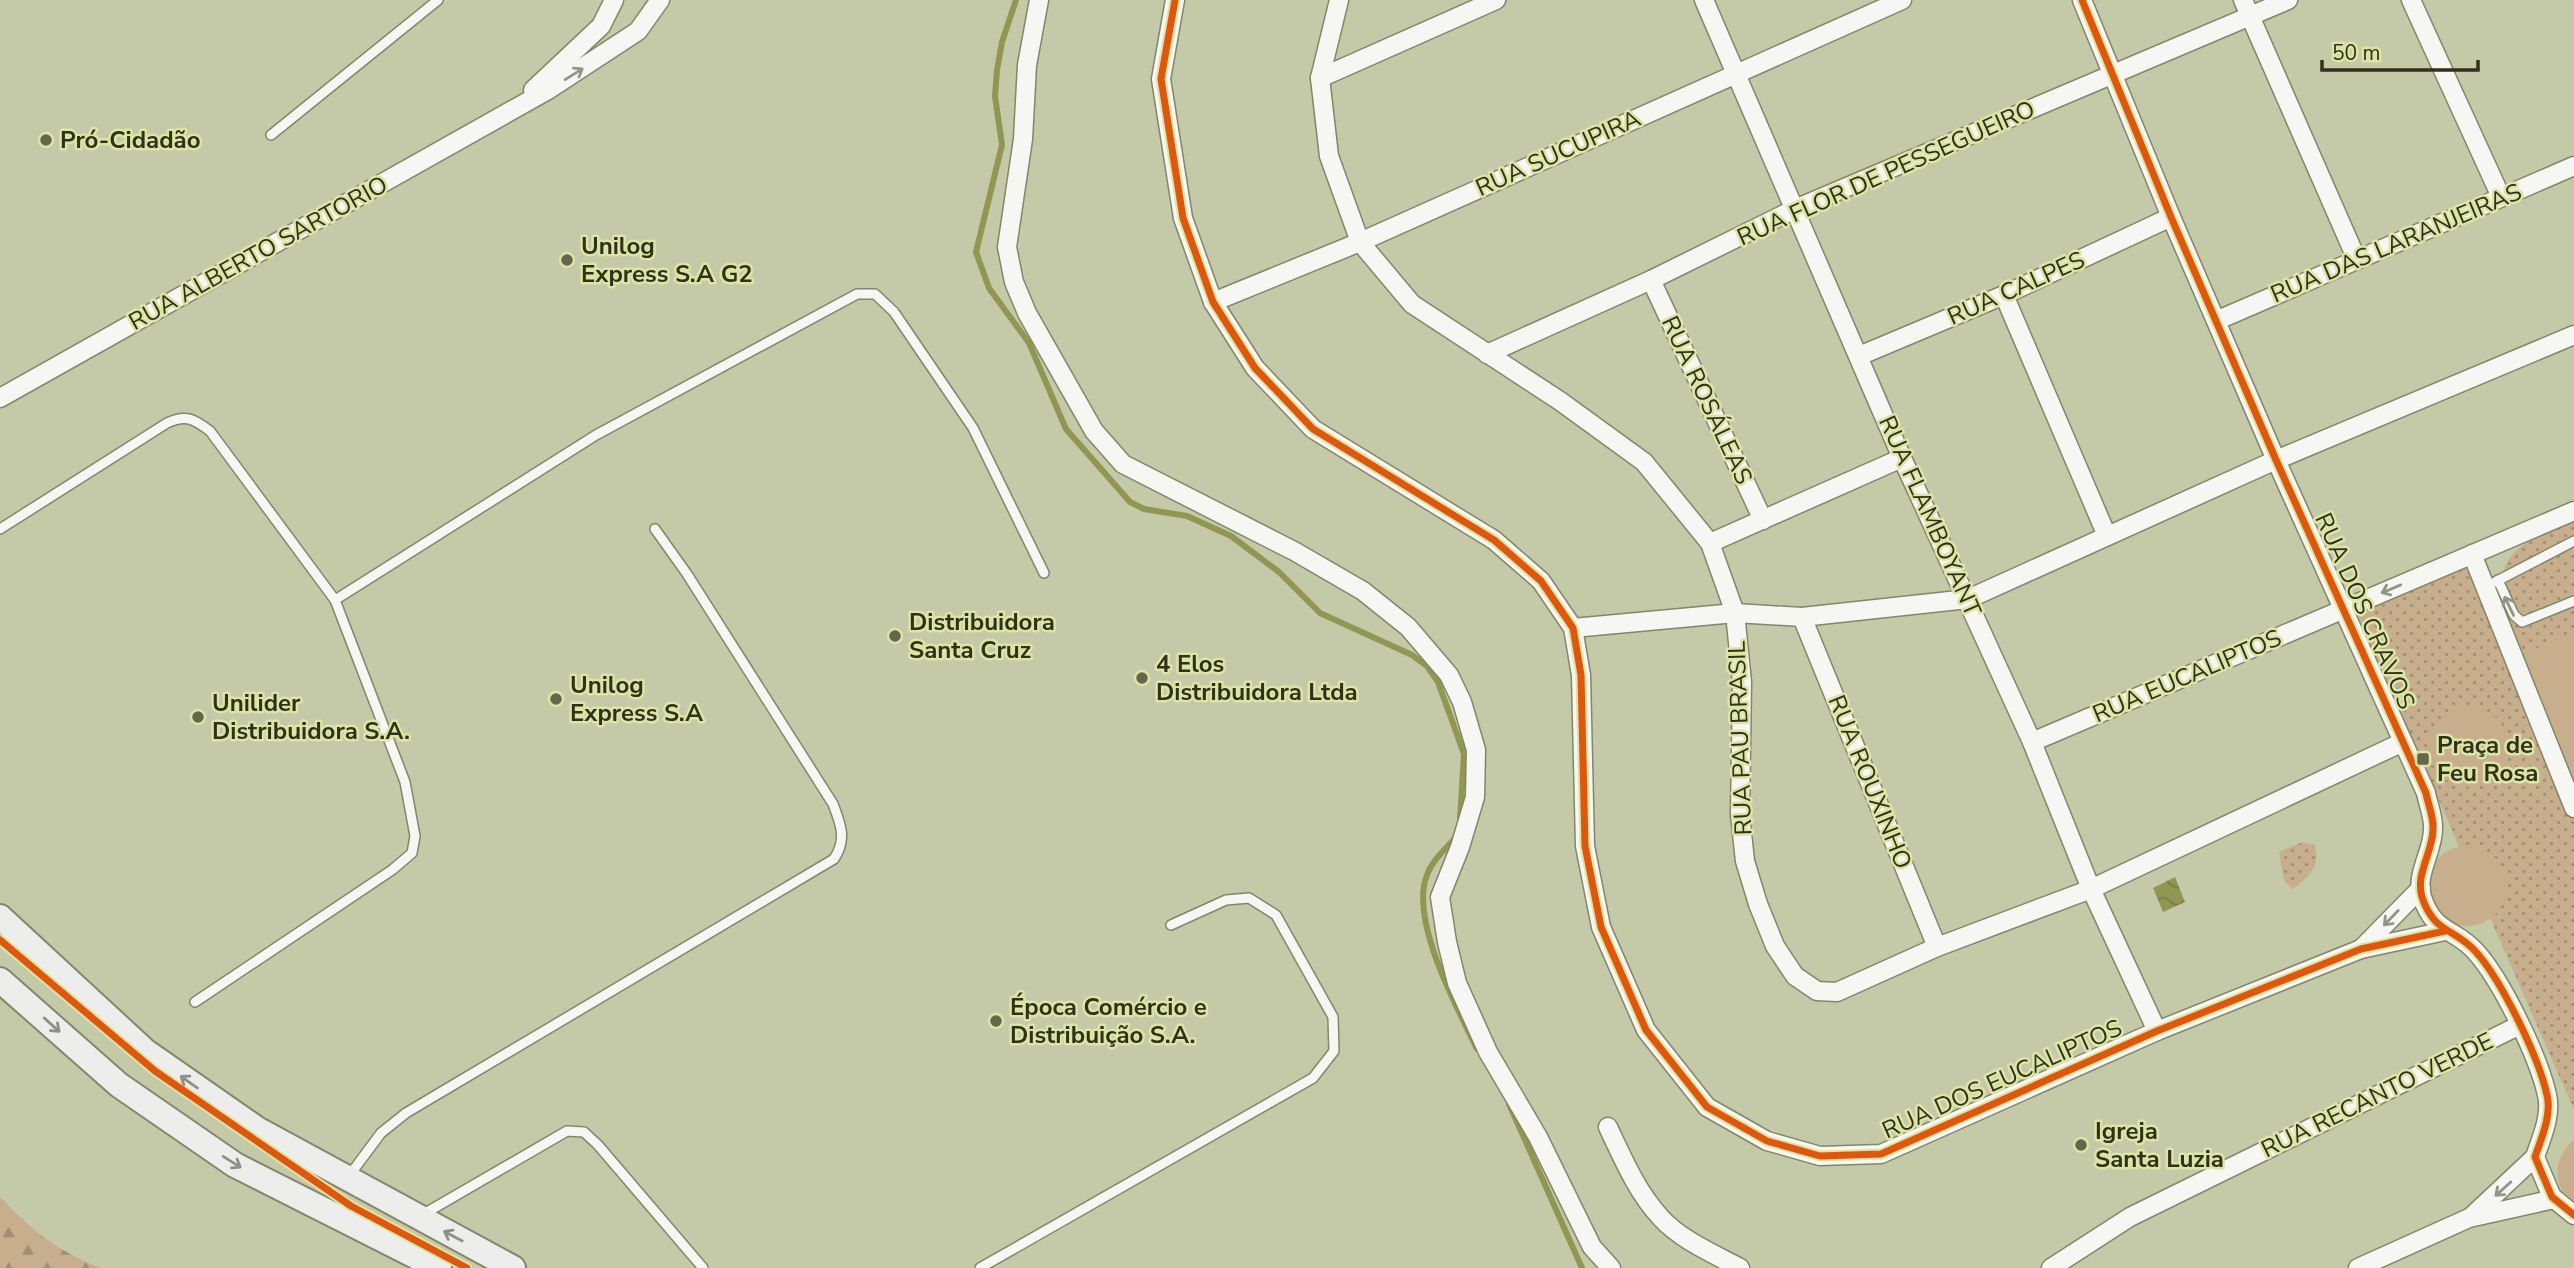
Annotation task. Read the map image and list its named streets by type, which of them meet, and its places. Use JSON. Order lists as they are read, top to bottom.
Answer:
{
  "streets": {
    "street": [
      "RUA SUCUPIRA",
      "RUA FLOR DE PESSEGUEIRO",
      "RUA DAS LARANJEIRAS",
      "RUA ALBERTO SARTORIO",
      "RUA CALPES",
      "RUA ROSÁLEAS",
      "RUA FLAMBOYANT",
      "RUA DOS CRAVOS",
      "RUA EUCALIPTOS",
      "RUA PAU BRASIL",
      "RUA ROUXINHO",
      "RUA DOS EUCALIPTOS",
      "RUA RECANTO VERDE"
    ]
  },
  "crossings": [
    ["RUA SUCUPIRA", "RUA FLAMBOYANT"],
    ["RUA SUCUPIRA", "RUA PAU BRASIL"],
    ["RUA SUCUPIRA", "RUA DOS EUCALIPTOS"],
    ["RUA FLOR DE PESSEGUEIRO", "RUA ROSÁLEAS"],
    ["RUA FLOR DE PESSEGUEIRO", "RUA FLAMBOYANT"],
    ["RUA FLOR DE PESSEGUEIRO", "RUA DOS CRAVOS"],
    ["RUA FLOR DE PESSEGUEIRO", "RUA PAU BRASIL"],
    ["RUA DAS LARANJEIRAS", "RUA DOS CRAVOS"],
    ["RUA CALPES", "RUA FLAMBOYANT"],
    ["RUA CALPES", "RUA DOS CRAVOS"],
    ["RUA FLAMBOYANT", "RUA EUCALIPTOS"],
    ["RUA FLAMBOYANT", "RUA PAU BRASIL"],
    ["RUA FLAMBOYANT", "RUA DOS EUCALIPTOS"],
    ["RUA DOS CRAVOS", "RUA EUCALIPTOS"],
    ["RUA DOS CRAVOS", "RUA PAU BRASIL"],
    ["RUA DOS CRAVOS", "RUA DOS EUCALIPTOS"],
    ["RUA PAU BRASIL", "RUA ROUXINHO"]
  ],
  "places": {
    "other": [
      "Pró-Cidadão",
      "Unilog Express S.A G2",
      "Distribuidora Santa Cruz",
      "4 Elos Distribuidora Ltda",
      "Unilog Express S.A",
      "Unilider Distribuidora S.A.",
      "Época Comércio e Distribuição S.A.",
      "Igreja Santa Luzia"
    ],
    "transit": ["Praça de Feu Rosa"]
  },
  "scale_bar": "50 m"
}
